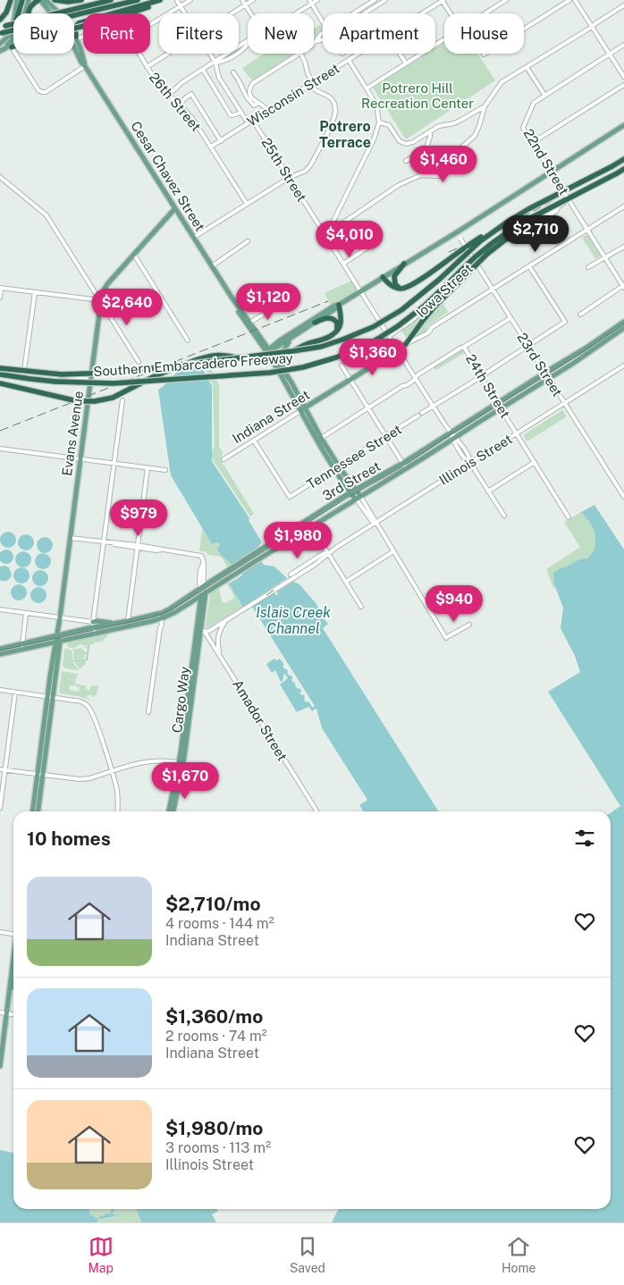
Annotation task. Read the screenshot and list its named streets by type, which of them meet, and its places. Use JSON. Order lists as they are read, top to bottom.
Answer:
{
  "streets": {
    "highway": ["Southern Embarcadero Freeway"],
    "main road": [
      "Cesar Chavez Street",
      "Indiana Street",
      "Evans Avenue",
      "3rd Street",
      "Cargo Way"
    ],
    "street": [
      "Wisconsin Street",
      "26th Street",
      "22nd Street",
      "25th Street",
      "Iowa Street",
      "23rd Street",
      "24th Street",
      "Tennessee Street",
      "Illinois Street",
      "Amador Street"
    ]
  },
  "crossings": [
    ["Wisconsin Street", "26th Street"],
    ["Wisconsin Street", "25th Street"],
    ["26th Street", "Cesar Chavez Street"],
    ["22nd Street", "Iowa Street"],
    ["22nd Street", "Indiana Street"],
    ["25th Street", "Iowa Street"],
    ["25th Street", "Indiana Street"],
    ["25th Street", "Tennessee Street"],
    ["25th Street", "Illinois Street"],
    ["25th Street", "3rd Street"],
    ["Cesar Chavez Street", "Indiana Street"],
    ["Cesar Chavez Street", "Evans Avenue"],
    ["Cesar Chavez Street", "Tennessee Street"],
    ["Cesar Chavez Street", "Illinois Street"],
    ["Cesar Chavez Street", "3rd Street"],
    ["Iowa Street", "23rd Street"],
    ["23rd Street", "Indiana Street"],
    ["23rd Street", "Tennessee Street"],
    ["23rd Street", "Illinois Street"],
    ["23rd Street", "3rd Street"],
    ["24th Street", "Tennessee Street"],
    ["24th Street", "Illinois Street"],
    ["24th Street", "3rd Street"],
    ["Indiana Street", "Tennessee Street"],
    ["Evans Avenue", "3rd Street"],
    ["Illinois Street", "Cargo Way"],
    ["Illinois Street", "Amador Street"],
    ["3rd Street", "Cargo Way"],
    ["Cargo Way", "Amador Street"]
  ],
  "districts": ["Potrero Terrace"],
  "water": ["Islais Creek Channel"],
  "parks": ["Potrero Hill Recreation Center"],
  "page": {
    "chip": [
      "Buy",
      "Rent",
      "Filters",
      "New",
      "Apartment",
      "House"
    ],
    "price": [
      "$1,460",
      "$2,710",
      "$4,010",
      "$1,120",
      "$2,640",
      "$1,360",
      "$979",
      "$1,980",
      "$940",
      "$1,670"
    ],
    "heading": "10 homes",
    "list": [
      {
        "name": "$2,710/mo",
        "note": "4 rooms · 144 m² · Indiana Street"
      },
      {
        "name": "$1,360/mo",
        "note": "2 rooms · 74 m² · Indiana Street"
      },
      {
        "name": "$1,980/mo",
        "note": "3 rooms · 113 m² · Illinois Street"
      }
    ],
    "tabs": ["Map", "Saved", "Home"]
  }
}
